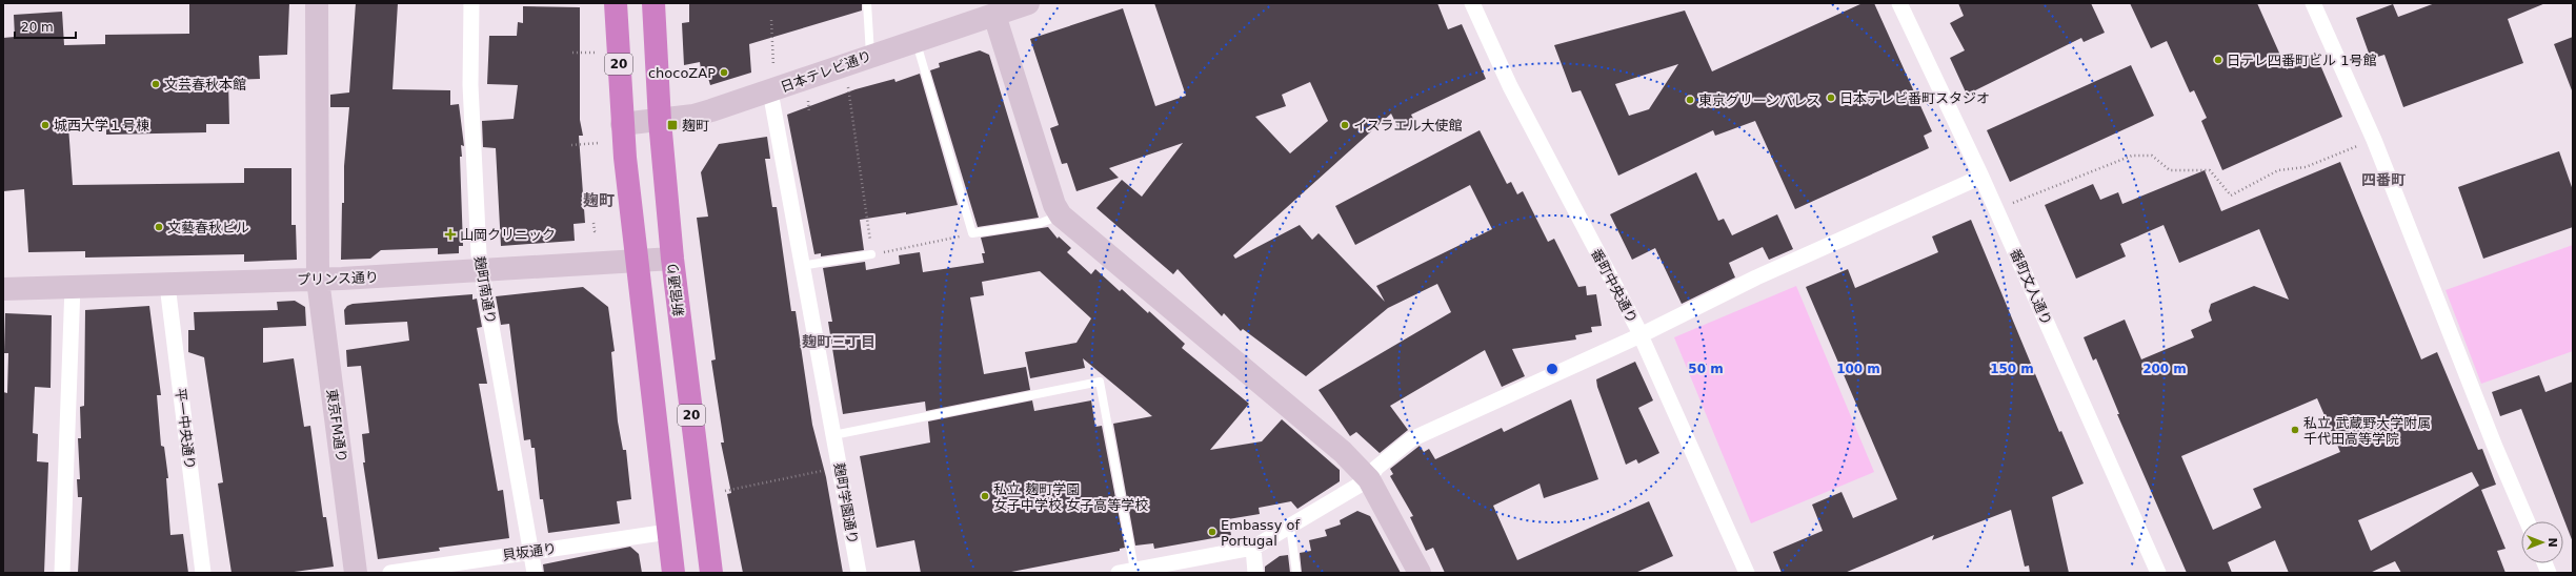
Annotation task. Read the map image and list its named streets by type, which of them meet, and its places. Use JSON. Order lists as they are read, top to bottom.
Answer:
{
  "streets": {
    "highway": ["20", "新宿通り"],
    "street": [
      "日本テレビ通り",
      "プリンス通り",
      "番町中央通り",
      "番町文人通り",
      "麹町南通り",
      "東京FM通り",
      "平一中央通り",
      "麹町学園通り",
      "貝坂通り"
    ]
  },
  "crossings": [
    ["20", "日本テレビ通り"],
    ["20", "プリンス通り"],
    ["20", "貝坂通り"],
    ["日本テレビ通り", "新宿通り"],
    ["日本テレビ通り", "麹町学園通り"],
    ["プリンス通り", "新宿通り"],
    ["プリンス通り", "麹町南通り"],
    ["プリンス通り", "東京FM通り"],
    ["プリンス通り", "平一中央通り"],
    ["麹町南通り", "貝坂通り"]
  ],
  "districts": ["四番町", "麹町", "麹町三丁目"],
  "places": {
    "other": [
      "日テレ四番町ビル 1号館",
      "chocoZAP",
      "文芸春秋本館",
      "日本テレビ番町スタジオ",
      "東京グリーンパレス",
      "城西大学１号棟",
      "イスラエル大使館",
      "文藝春秋ビル",
      "私立 武蔵野大学附属 千代田高等学院",
      "私立 麹町学園 女子中学校 女子高等学校",
      "Embassy of Portugal"
    ],
    "transit": ["麹町"],
    "health": ["山岡クリニック"]
  },
  "scale_bar": "20 m",
  "north": "right",
  "rings": [
    "50 m",
    "100 m",
    "150 m",
    "200 m"
  ]
}
